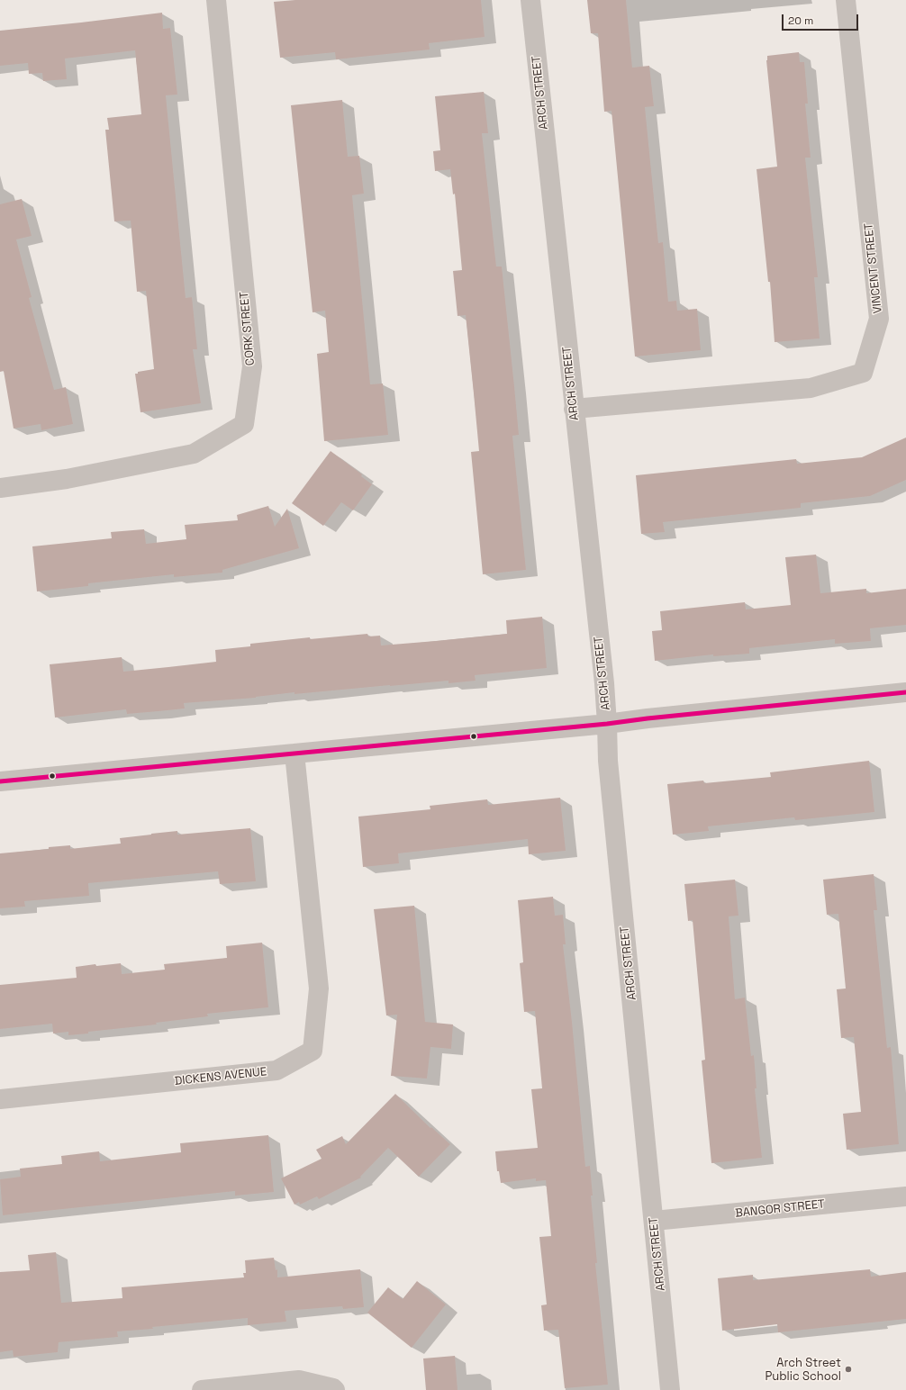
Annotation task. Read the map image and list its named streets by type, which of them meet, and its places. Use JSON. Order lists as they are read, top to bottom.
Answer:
{
  "streets": {
    "street": [
      "ARCH STREET",
      "VINCENT STREET",
      "CORK STREET",
      "DICKENS AVENUE",
      "BANGOR STREET"
    ]
  },
  "crossings": [
    ["ARCH STREET", "VINCENT STREET"],
    ["ARCH STREET", "BANGOR STREET"]
  ],
  "places": ["Arch Street Public School"],
  "scale_bar": "20 m"
}
